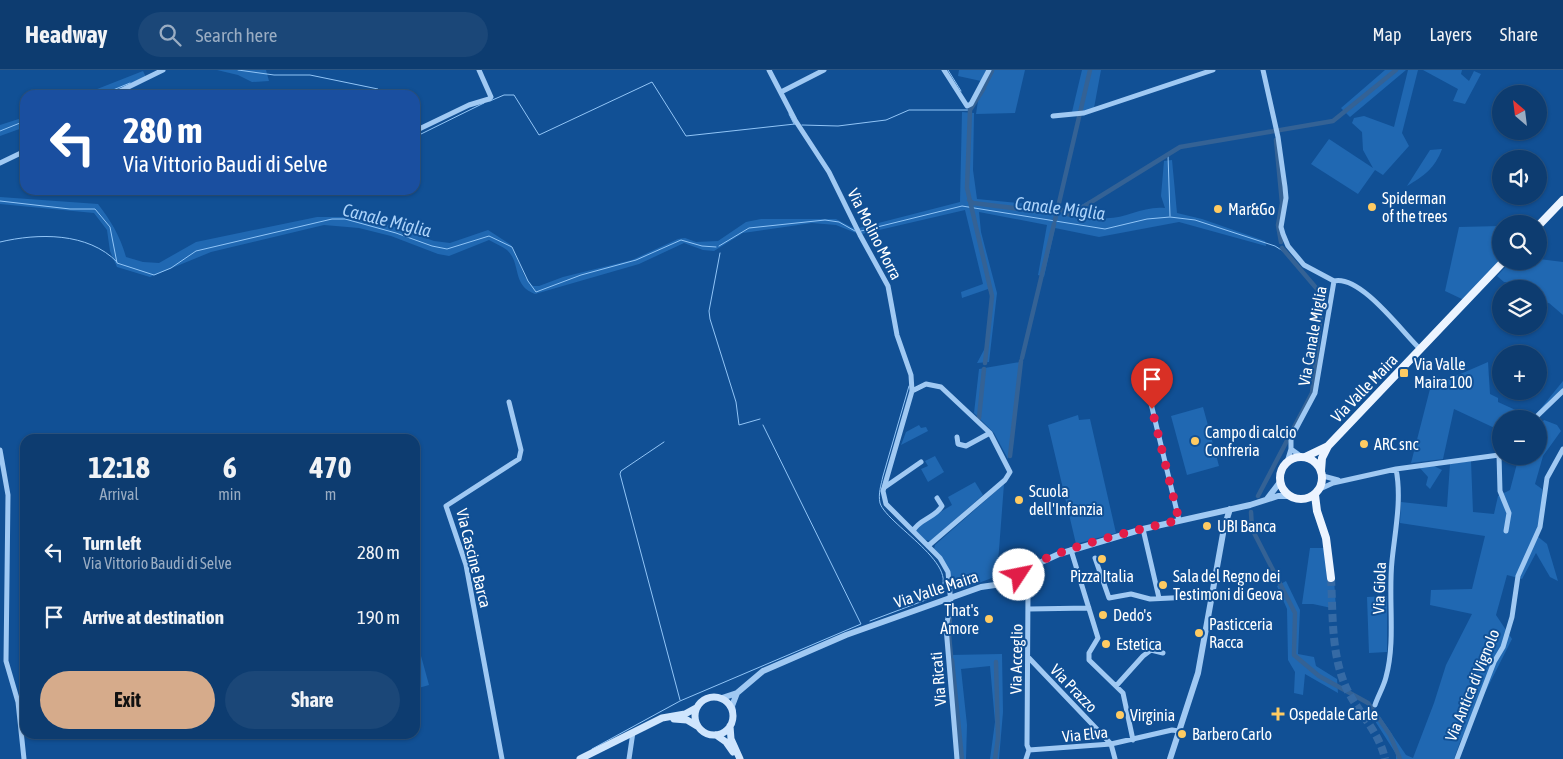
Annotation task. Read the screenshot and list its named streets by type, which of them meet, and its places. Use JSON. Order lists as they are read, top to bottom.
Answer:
{
  "streets": {
    "main road": ["Via Valle Maira"],
    "street": [
      "Via Molino Morra",
      "Via Canale Miglia",
      "Via Cascine Barca",
      "Via Giola",
      "Via Acceglio",
      "Via Ricati",
      "Via Antica di Vignolo",
      "Via Prazzo",
      "Via Elva"
    ]
  },
  "crossings": [
    ["Via Canale Miglia", "Via Valle Maira"],
    ["Via Valle Maira", "Via Acceglio"],
    ["Via Valle Maira", "Via Ricati"],
    ["Via Acceglio", "Via Prazzo"],
    ["Via Acceglio", "Via Elva"],
    ["Via Prazzo", "Via Elva"]
  ],
  "water": ["Canale Miglia"],
  "places": {
    "other": [
      "Spiderman of the trees",
      "Mar&Go",
      "Campo di calcio Confreria",
      "ARC snc",
      "Scuola dell'Infanzia",
      "UBI Banca",
      "Pizza Italia",
      "Sala del Regno dei Testimoni di Geova",
      "Dedo's",
      "That's Amore",
      "Pasticceria Racca",
      "Estetica",
      "Virginia",
      "Barbero Carlo"
    ],
    "transit": ["Via Valle Maira 100"],
    "health": ["Ospedale Carle"]
  },
  "north": "top left",
  "page": {
    "header": "Headway",
    "search": "Search here",
    "nav": ["Map", "Layers", "Share"],
    "map_buttons": ["+", "−"],
    "turn": ["280 m", "Via Vittorio Baudi di Selve"],
    "eta": [
      "12:18",
      "Arrival",
      "6",
      "min",
      "470",
      "m"
    ],
    "list": [
      {
        "name": "Turn left",
        "note": "Via Vittorio Baudi di Selve",
        "value": "280 m"
      },
      {
        "name": "Arrive at destination",
        "value": "190 m"
      }
    ],
    "buttons": ["Exit", "Share"]
  }
}
